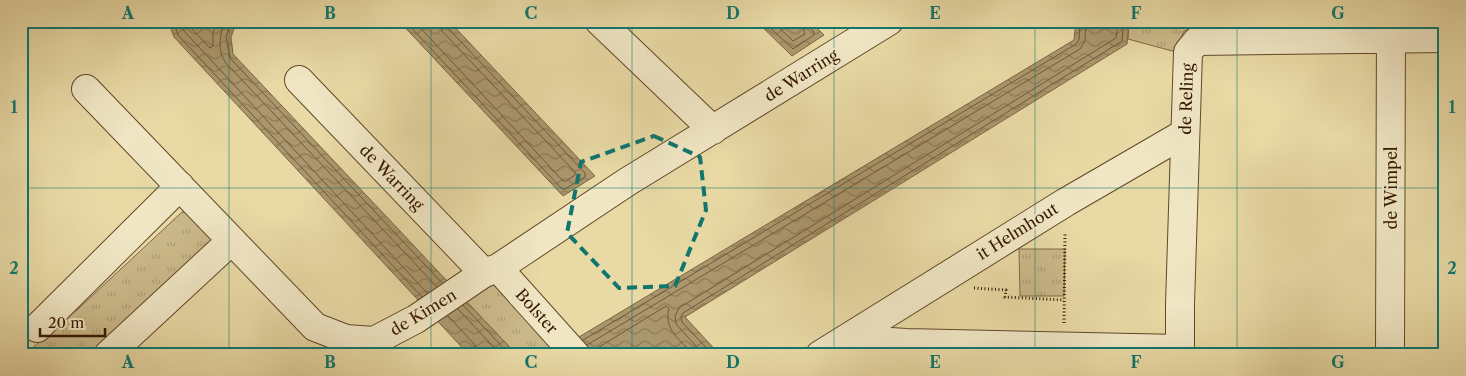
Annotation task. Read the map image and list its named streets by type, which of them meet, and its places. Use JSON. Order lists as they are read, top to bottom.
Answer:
{
  "streets": {
    "street": [
      "de Warring",
      "de Reling",
      "de Wimpel",
      "it Helmhout",
      "Bolster",
      "de Kimen"
    ]
  },
  "crossings": [
    ["de Warring", "Bolster"],
    ["de Warring", "de Kimen"],
    ["de Reling", "de Wimpel"],
    ["de Reling", "it Helmhout"],
    ["Bolster", "de Kimen"]
  ],
  "scale_bar": "20 m",
  "grid": {
    "columns": [
      "A",
      "B",
      "C",
      "D",
      "E",
      "F",
      "G"
    ],
    "rows": ["1", "2"]
  }
}
